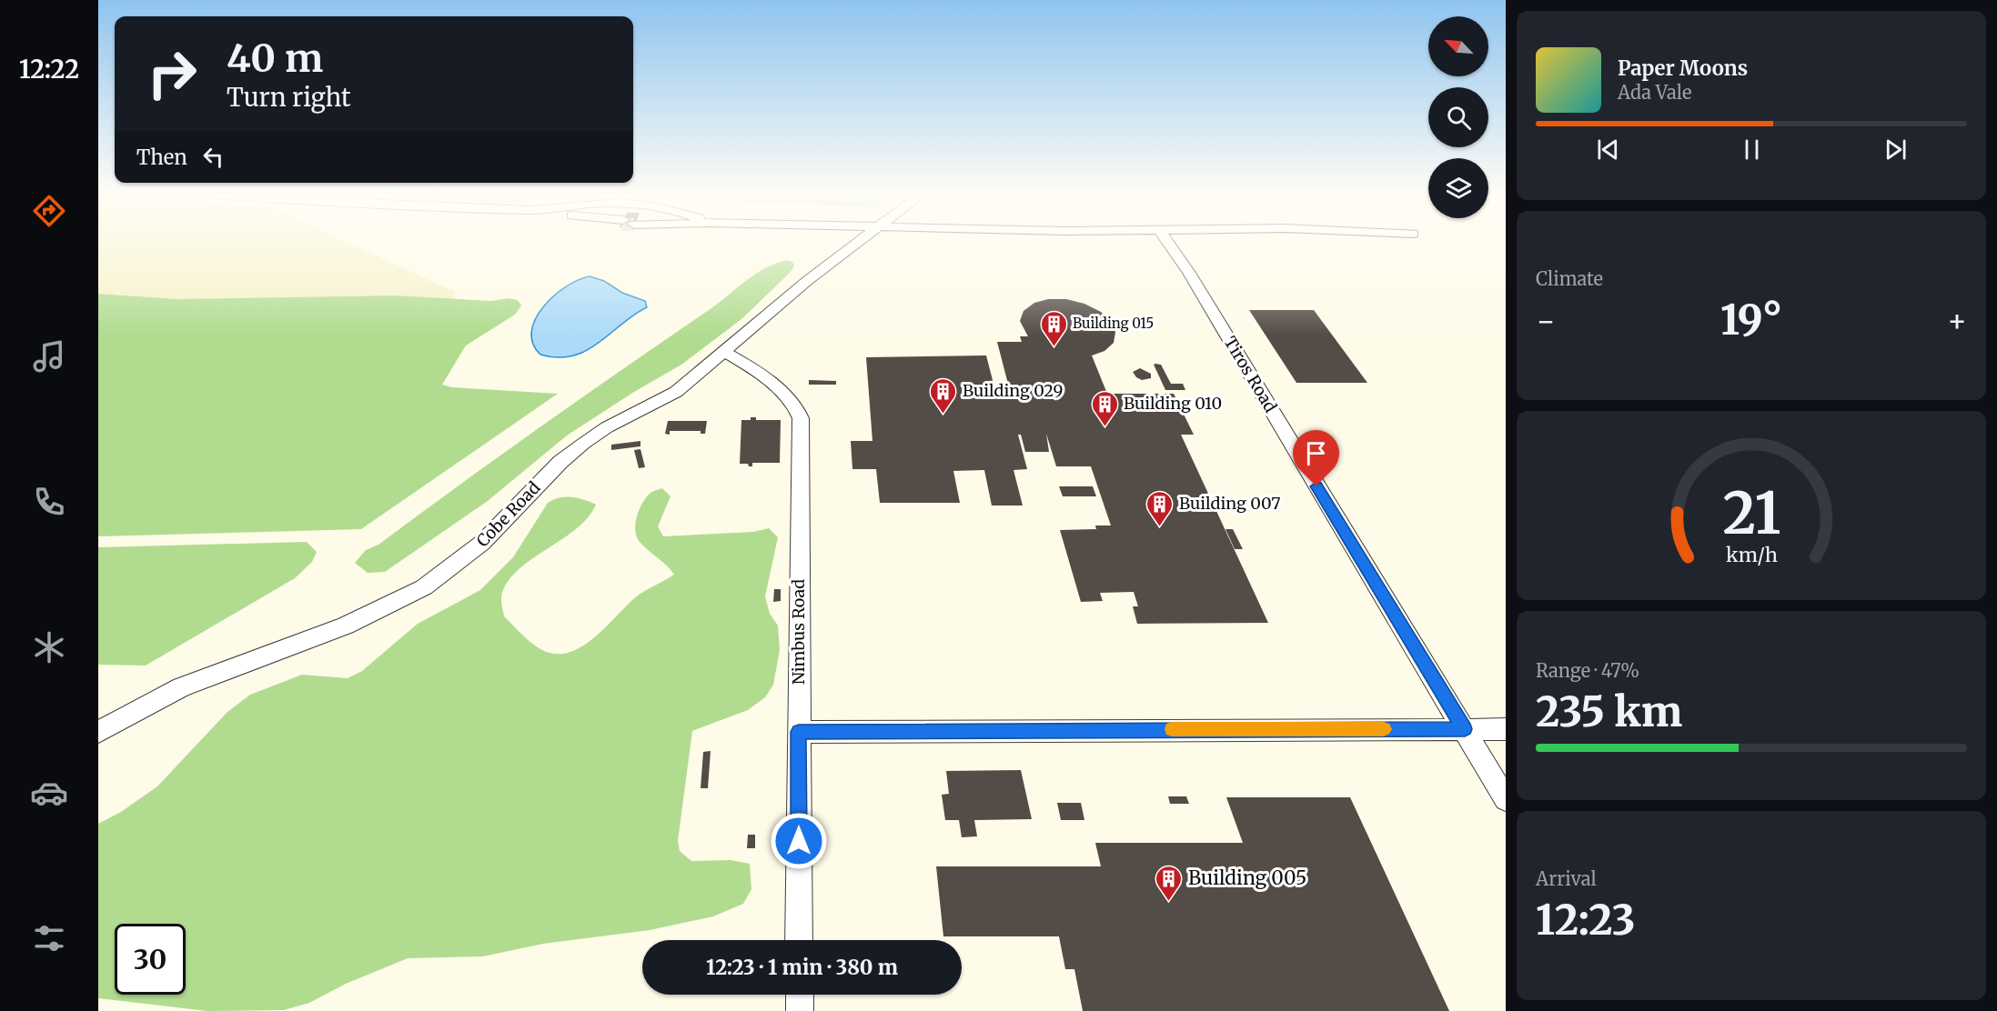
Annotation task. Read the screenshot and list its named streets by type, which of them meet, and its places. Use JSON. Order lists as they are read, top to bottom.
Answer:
{
  "streets": {
    "street": ["Tiros Road", "Cobe Road", "Nimbus Road"]
  },
  "crossings": [
    ["Cobe Road", "Nimbus Road"]
  ],
  "places": {
    "building": [
      "Building 015",
      "Building 029",
      "Building 010",
      "Building 007",
      "Building 005"
    ]
  },
  "north": "top left",
  "page": {
    "tabs": "12:22",
    "turn": ["40 m", "Turn right"],
    "song": ["Paper Moons", "Ada Vale"],
    "then": "Then",
    "tile": [
      "Climate",
      ["Range · 47%", "235 km"],
      ["Arrival", "12:23"]
    ],
    "heat": ["−", "19°", "+"],
    "limit": "30",
    "trip": "12:23 · 1 min · 380 m",
    "gauge": ["21", "km/h"]
  }
}
